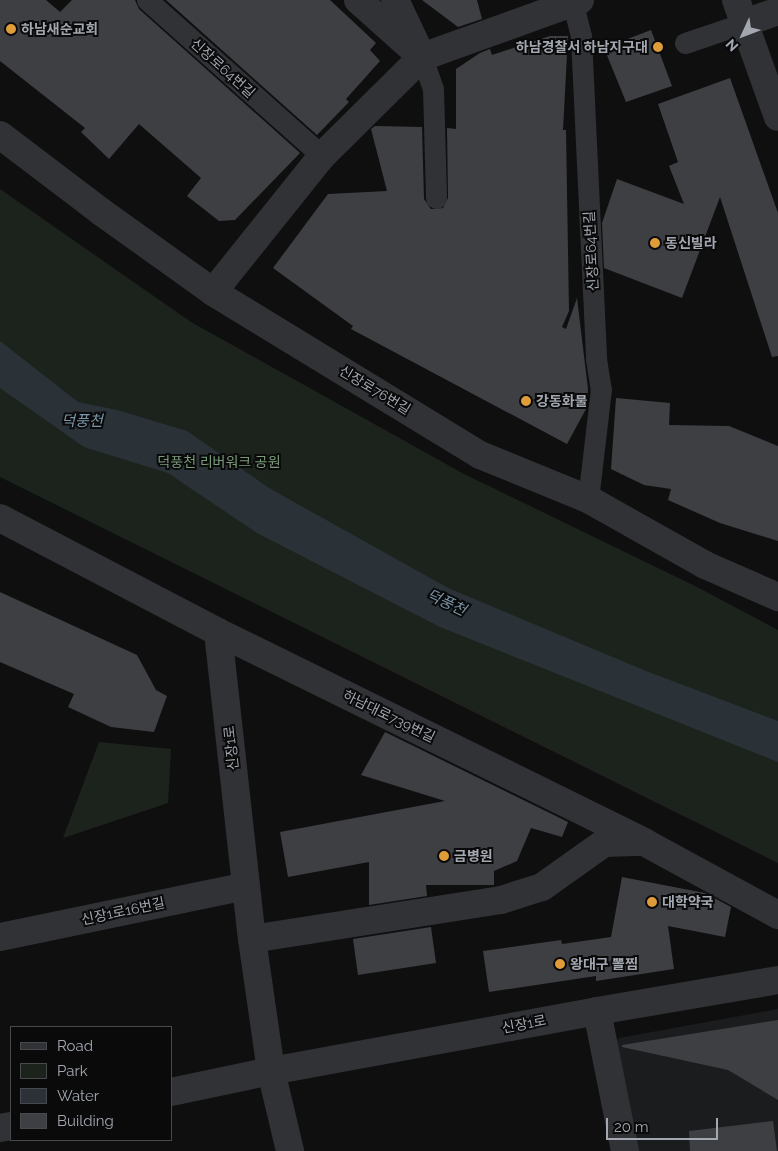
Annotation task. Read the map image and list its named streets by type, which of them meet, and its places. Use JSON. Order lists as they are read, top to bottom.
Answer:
{
  "streets": {
    "street": [
      "신장로64번길",
      "신장로76번길",
      "하남대로739번길",
      "신장1로",
      "신장1로16번길"
    ]
  },
  "crossings": [
    ["신장로64번길", "신장로76번길"],
    ["하남대로739번길", "신장1로"],
    ["신장1로", "신장1로16번길"]
  ],
  "water": ["덕풍천"],
  "parks": ["덕풍천 리버워크 공원"],
  "places": [
    "하남새순교회",
    "하남경찰서 하남지구대",
    "동신빌라",
    "강동화물",
    "금병원",
    "대학약국",
    "왕대구 뽈찜"
  ],
  "legend": [
    "Road",
    "Park",
    "Water",
    "Building"
  ],
  "scale_bar": "20 m",
  "north": "bottom left"
}
